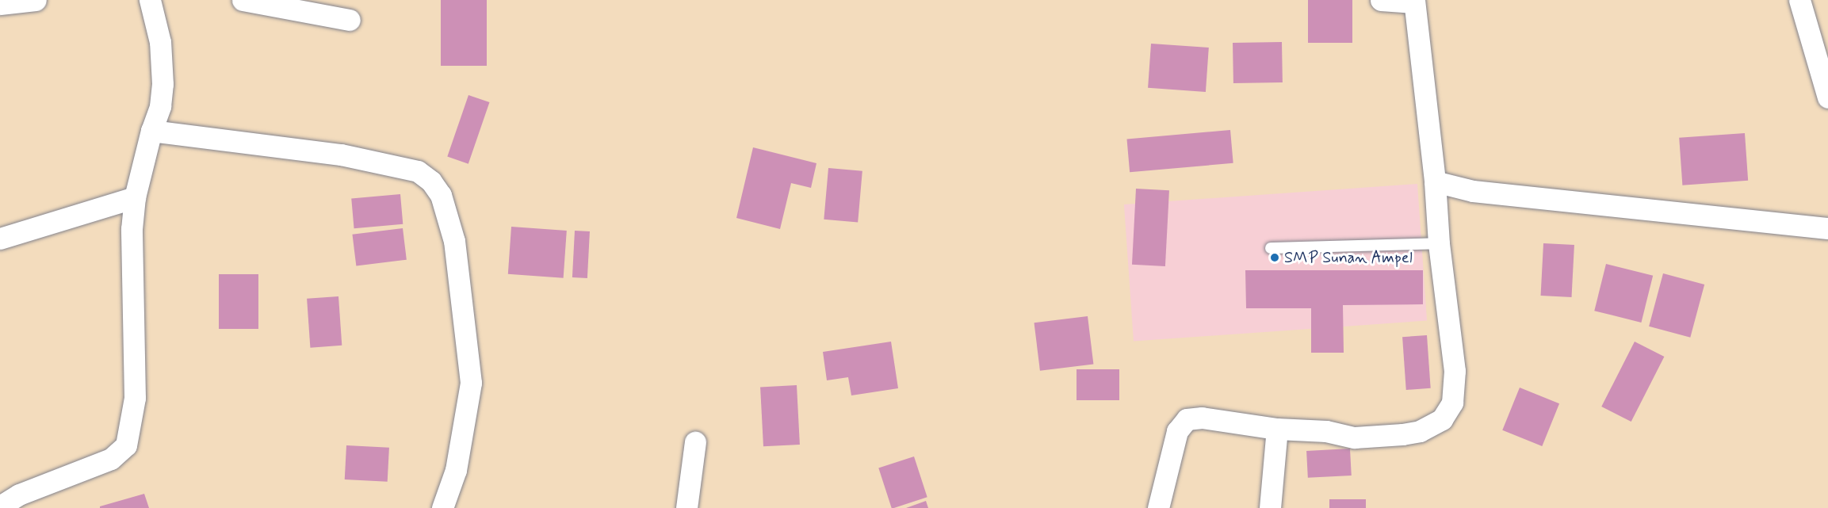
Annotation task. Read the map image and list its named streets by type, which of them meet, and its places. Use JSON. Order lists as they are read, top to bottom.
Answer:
{
  "places": ["SMP Sunan Ampel"]
}
